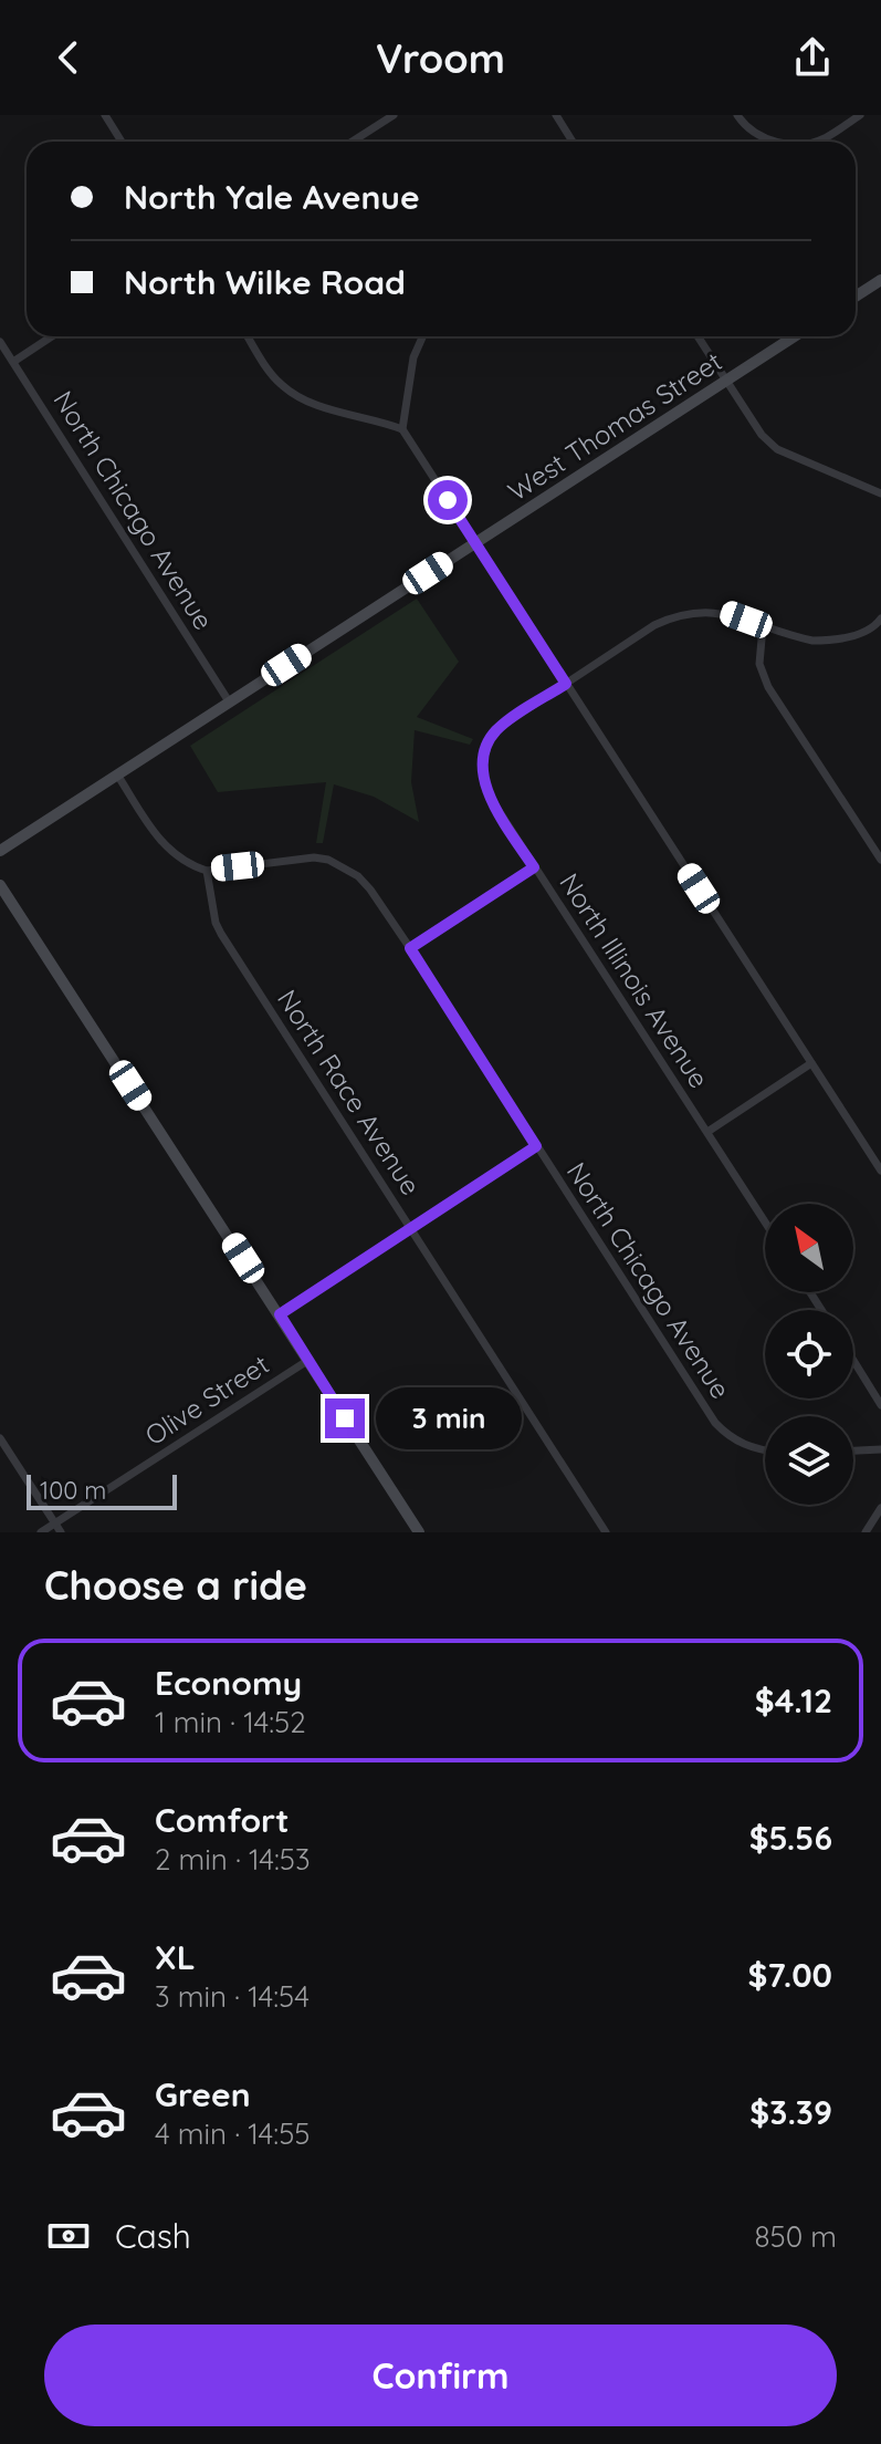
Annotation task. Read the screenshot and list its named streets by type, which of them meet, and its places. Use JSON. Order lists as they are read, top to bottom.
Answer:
{
  "streets": {
    "street": [
      "West Thomas Street",
      "North Chicago Avenue",
      "North Illinois Avenue",
      "North Race Avenue",
      "Olive Street"
    ]
  },
  "crossings": [
    ["West Thomas Street", "North Chicago Avenue"],
    ["North Chicago Avenue", "North Race Avenue"]
  ],
  "scale_bar": "100 m",
  "north": "top left",
  "page": {
    "header": "Vroom",
    "banner": ["North Yale Avenue", "North Wilke Road"],
    "bubble": "3 min",
    "scale": "100 m",
    "heading": "Choose a ride",
    "list": [
      {
        "name": "Economy",
        "note": "1 min · 14:52",
        "value": "$4.12"
      },
      {
        "name": "Comfort",
        "note": "2 min · 14:53",
        "value": "$5.56"
      },
      {
        "name": "XL",
        "note": "3 min · 14:54",
        "value": "$7.00"
      },
      {
        "name": "Green",
        "note": "4 min · 14:55",
        "value": "$3.39"
      }
    ],
    "pay": ["Cash", "850 m"],
    "buttons": "Confirm"
  }
}
